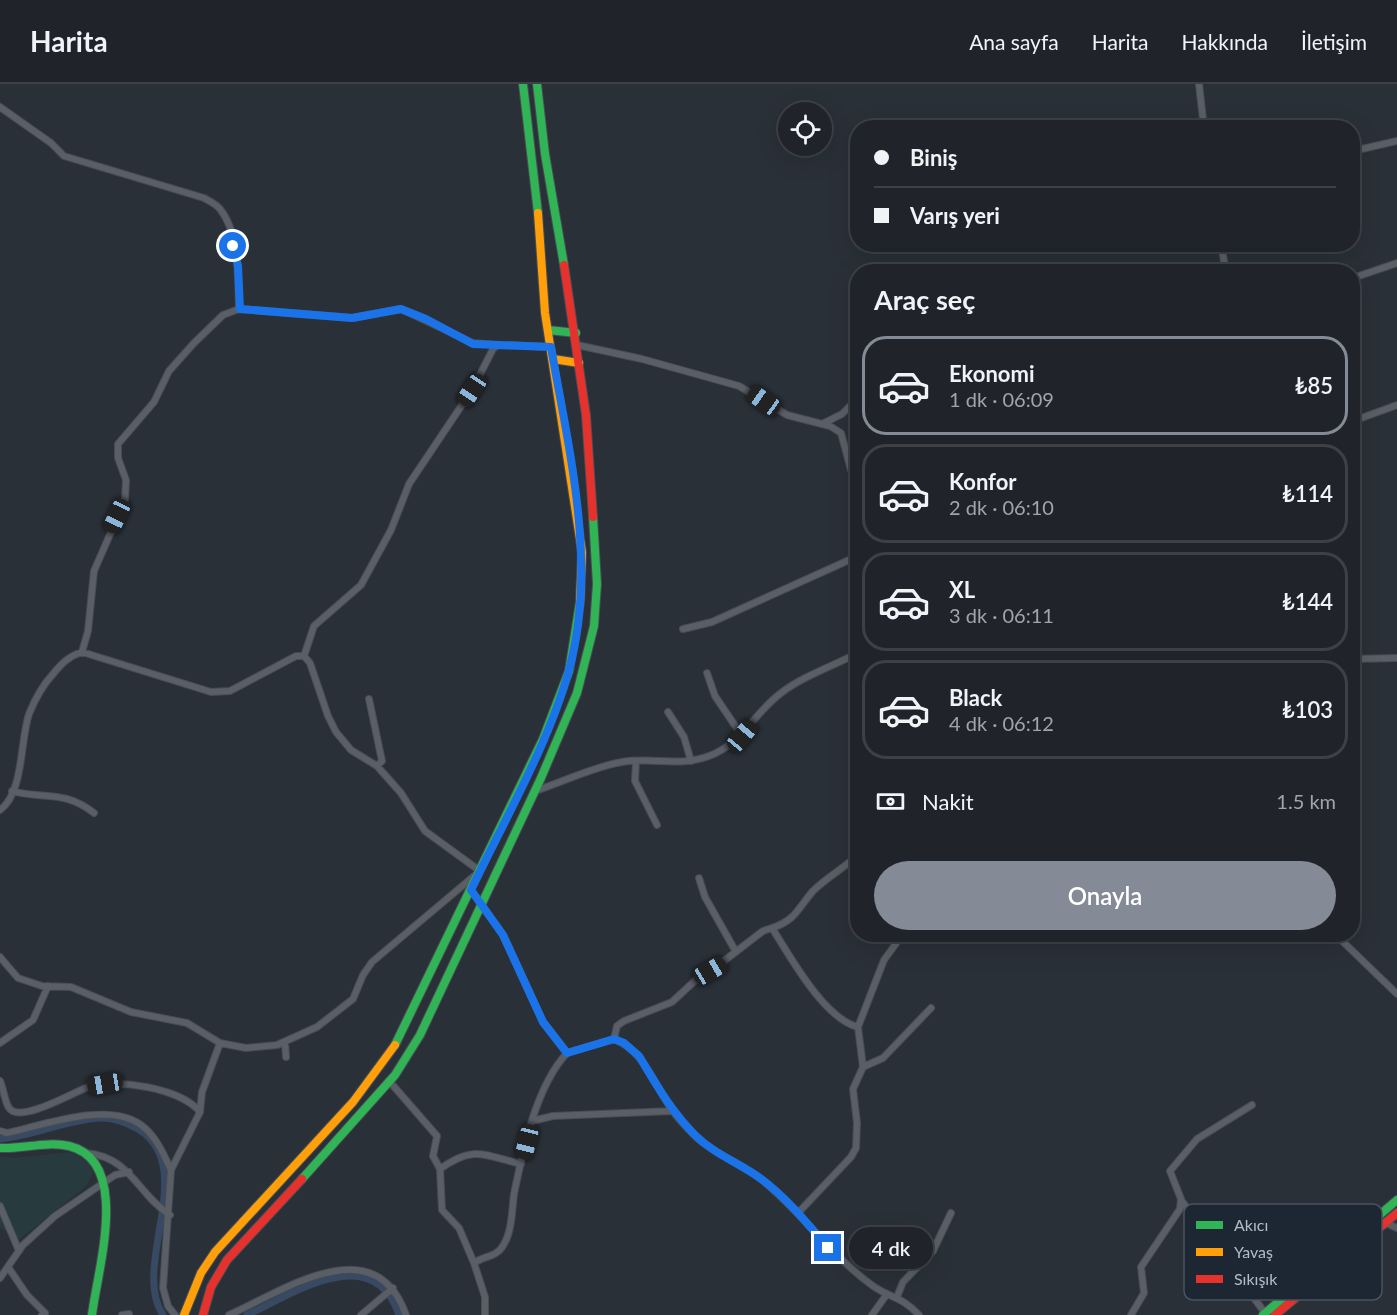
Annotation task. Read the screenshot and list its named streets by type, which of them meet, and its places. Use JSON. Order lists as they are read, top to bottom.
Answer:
{
  "legend": ["Akıcı", "Yavaş", "Sıkışık"],
  "page": {
    "header": "Harita",
    "nav": [
      "Ana sayfa",
      "Harita",
      "Hakkında",
      "İletişim"
    ],
    "banner": ["Biniş", "Varış yeri"],
    "heading": "Araç seç",
    "list": [
      {
        "name": "Ekonomi",
        "note": "1 dk · 06:09",
        "value": "₺85"
      },
      {
        "name": "Konfor",
        "note": "2 dk · 06:10",
        "value": "₺114"
      },
      {
        "name": "XL",
        "note": "3 dk · 06:11",
        "value": "₺144"
      },
      {
        "name": "Black",
        "note": "4 dk · 06:12",
        "value": "₺103"
      }
    ],
    "pay": ["Nakit", "1.5 km"],
    "buttons": "Onayla",
    "bubble": "4 dk"
  }
}
